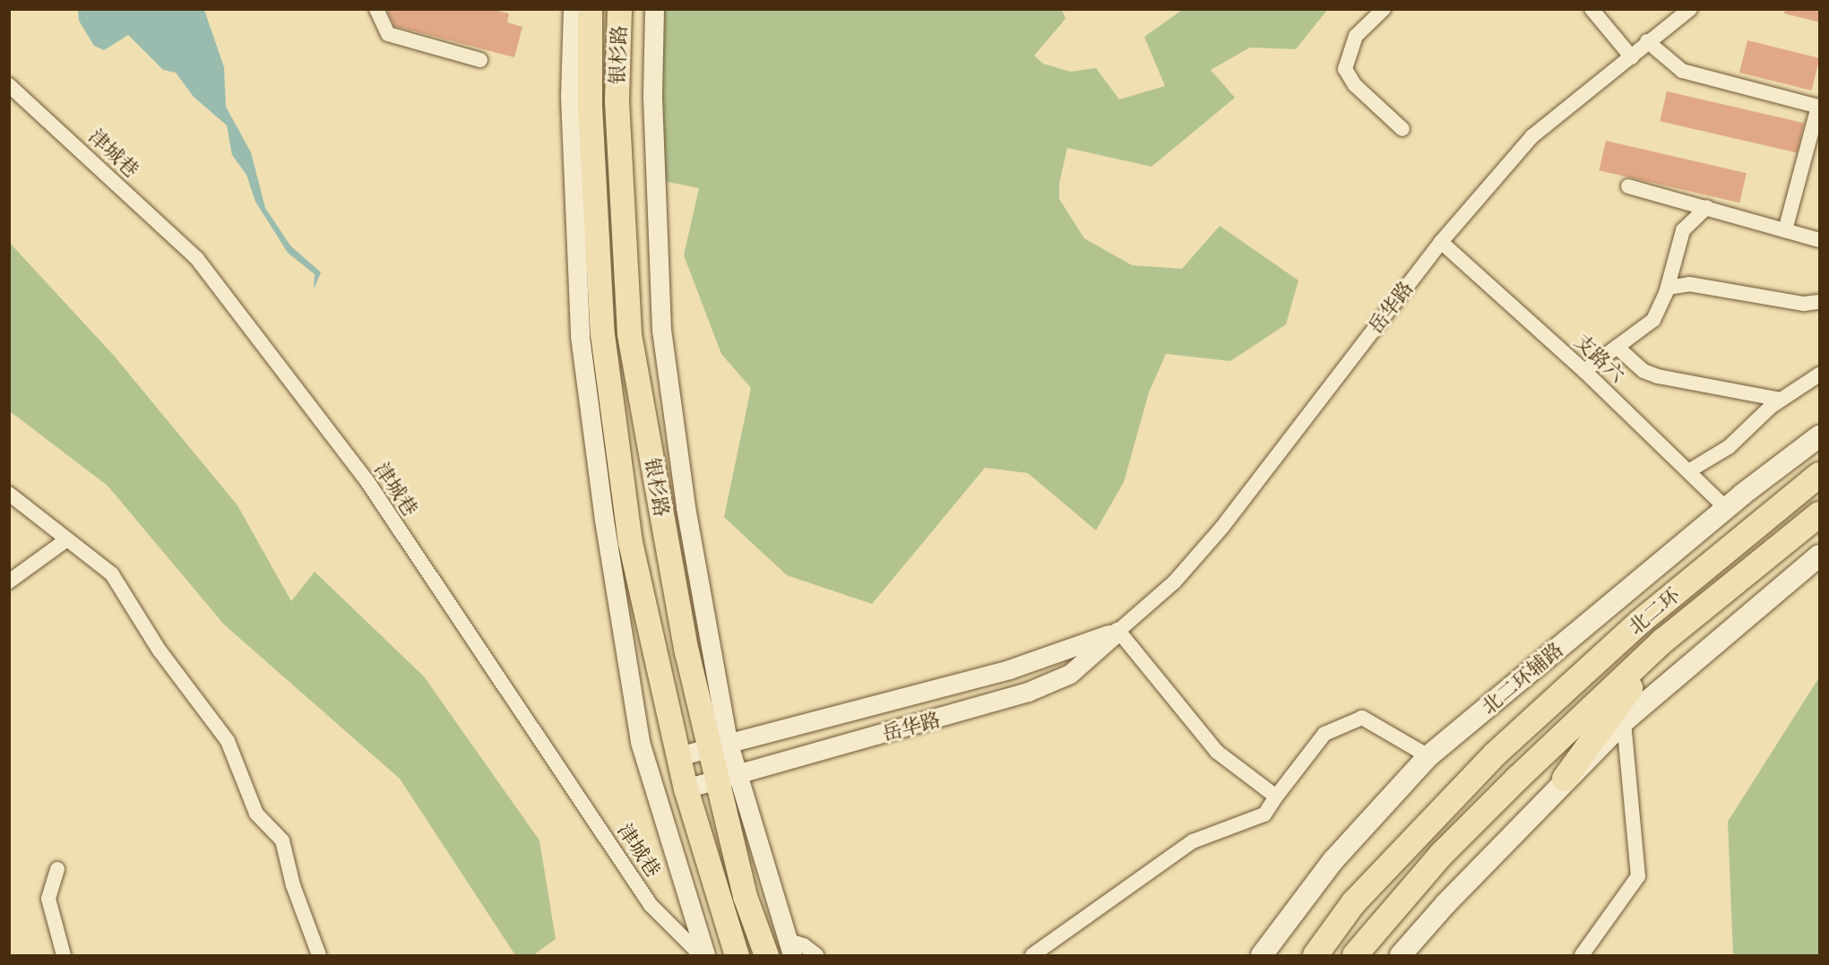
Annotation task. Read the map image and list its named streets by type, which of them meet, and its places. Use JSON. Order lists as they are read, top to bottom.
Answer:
{
  "streets": {
    "highway": ["北二环"],
    "main road": ["银杉路", "北二环辅路"],
    "street": ["津城巷", "岳华路", "支路六"]
  },
  "crossings": [
    ["银杉路", "岳华路"],
    ["岳华路", "支路六"],
    ["支路六", "北二环辅路"]
  ]
}
